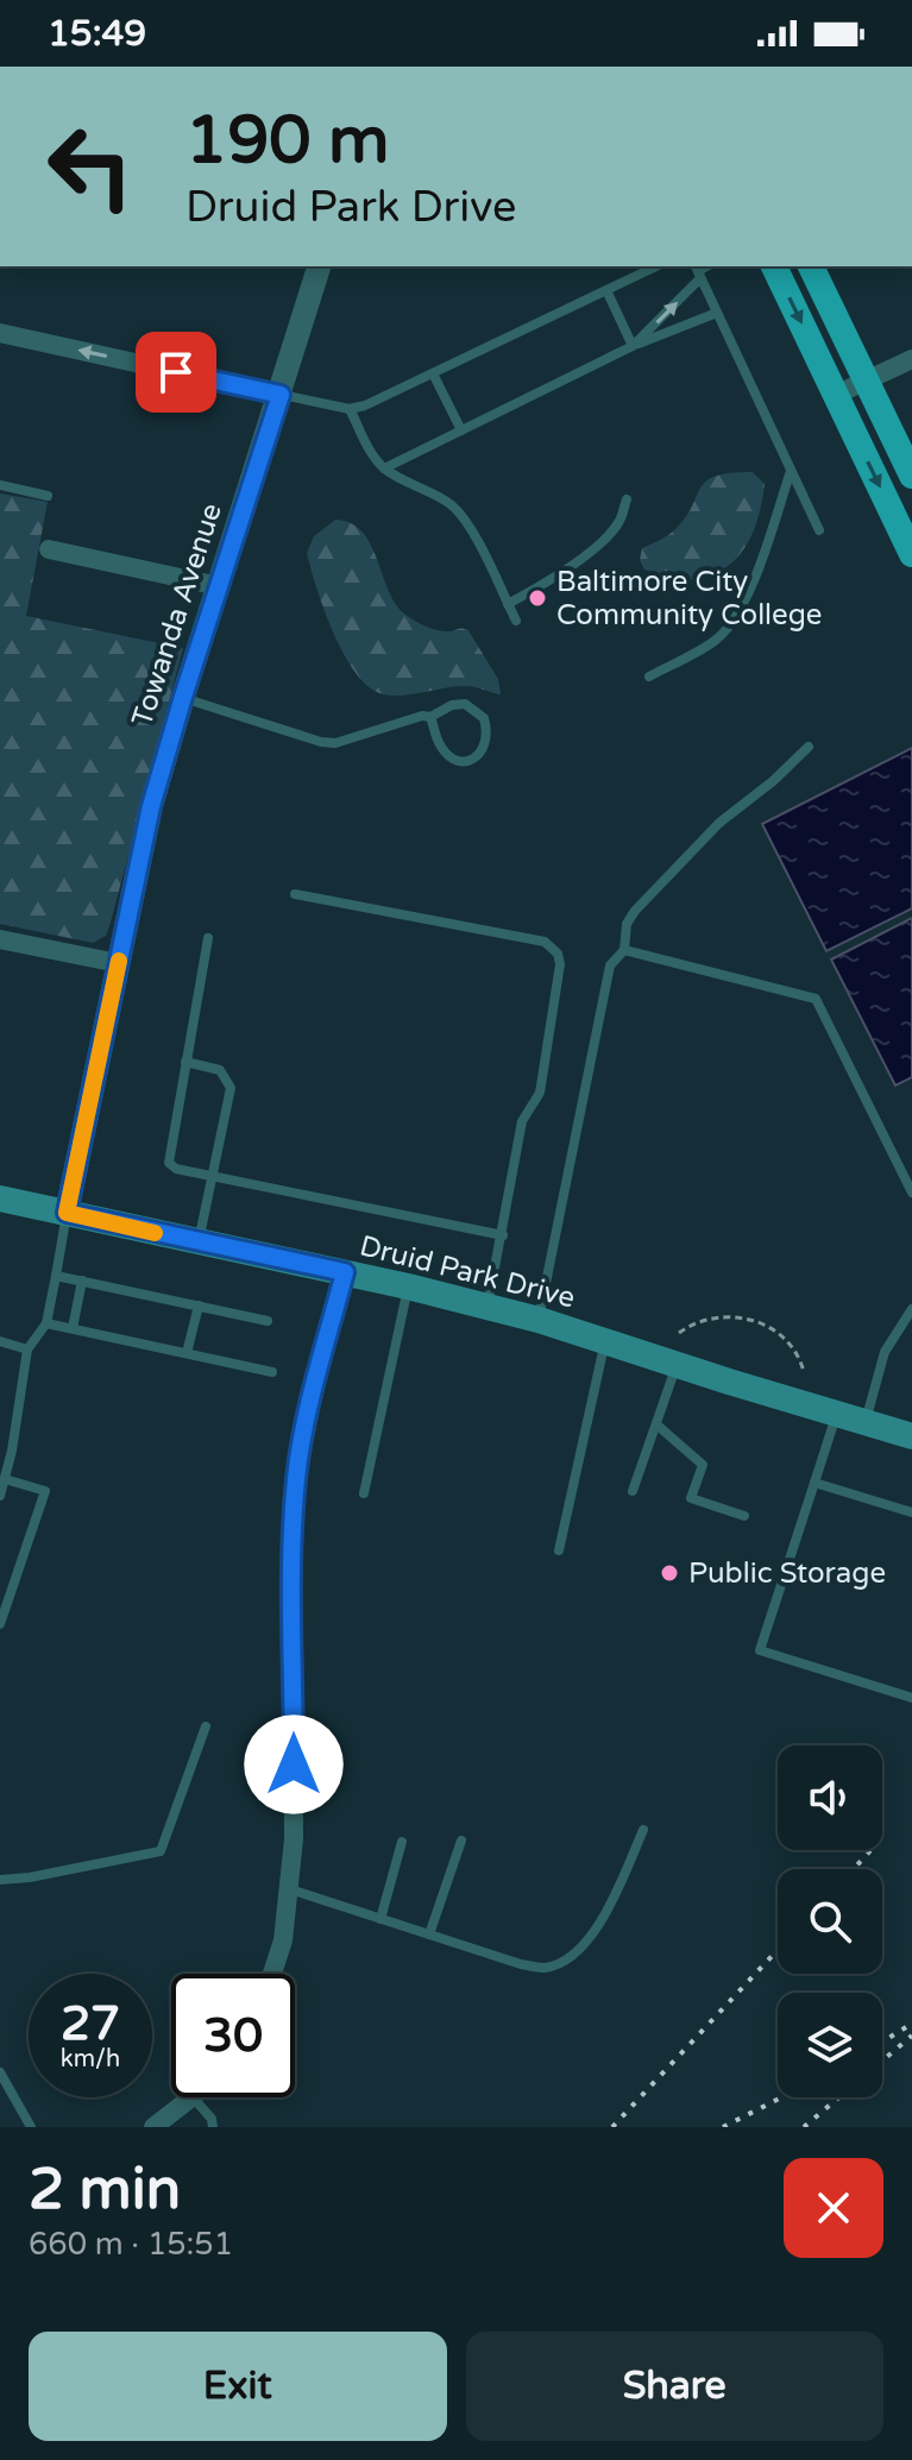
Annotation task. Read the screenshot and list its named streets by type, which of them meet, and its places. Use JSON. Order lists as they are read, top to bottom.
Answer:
{
  "streets": {
    "main road": ["Druid Park Drive"],
    "street": ["Towanda Avenue"]
  },
  "crossings": [
    ["Towanda Avenue", "Druid Park Drive"]
  ],
  "places": ["Baltimore City Community College", "Public Storage"],
  "page": {
    "status": "15:49",
    "turn": ["190 m", "Druid Park Drive"],
    "speed": "27 km/h",
    "limit": "30",
    "heading": ["2 min", "660 m · 15:51"],
    "buttons": ["Exit", "Share"]
  }
}
